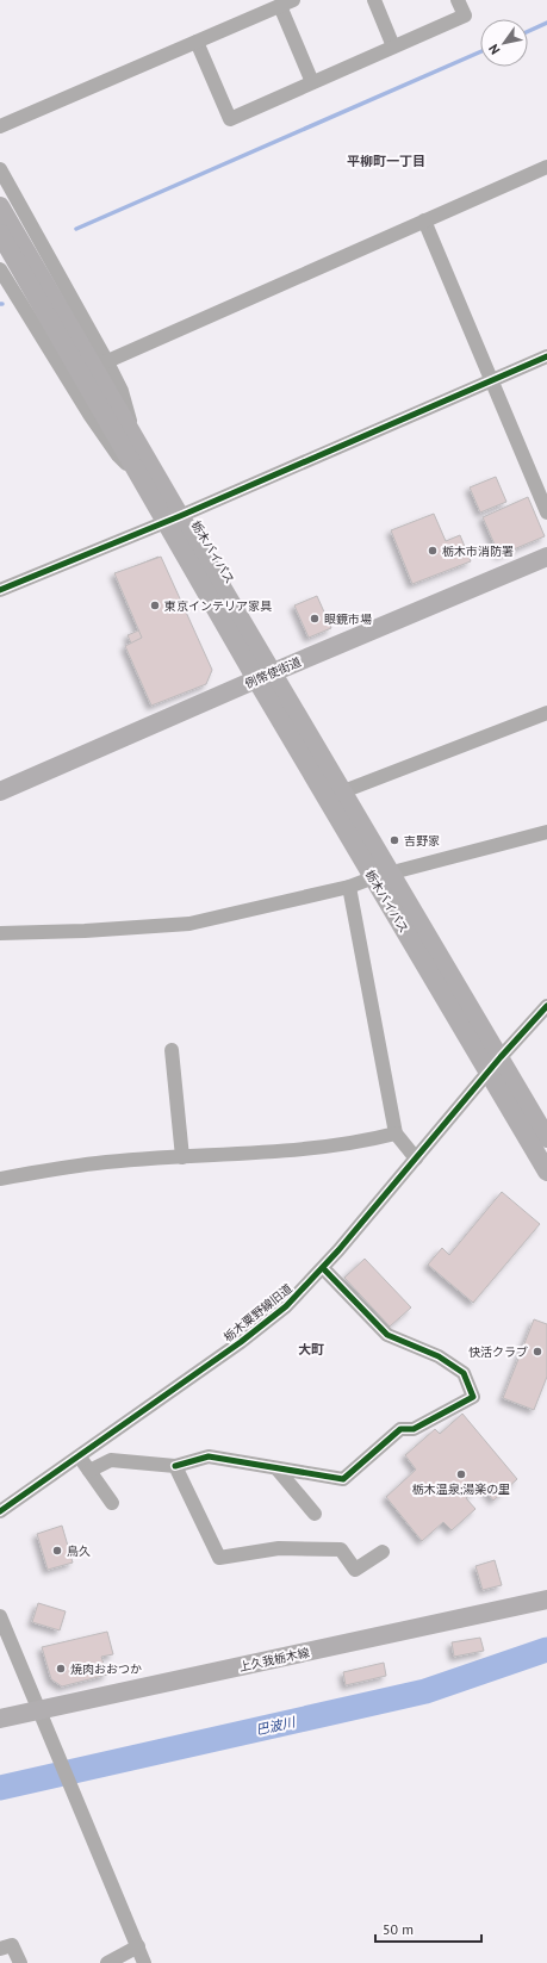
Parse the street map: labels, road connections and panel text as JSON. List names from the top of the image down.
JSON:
{
  "streets": {
    "main road": ["栃木バイパス", "例幣使街道", "上久我栃木線"],
    "street": ["栃木粟野線旧道"]
  },
  "crossings": [
    ["栃木バイパス", "例幣使街道"],
    ["栃木バイパス", "栃木粟野線旧道"]
  ],
  "districts": ["平柳町一丁目", "大町"],
  "water": ["巴波川"],
  "places": [
    "栃木市消防署",
    "東京インテリア家具",
    "眼鏡市場",
    "吉野家",
    "快活クラブ",
    "栃木温泉;湯楽の里",
    "鳥久",
    "焼肉おおつか"
  ],
  "scale_bar": "50 m",
  "north": "bottom left"
}
